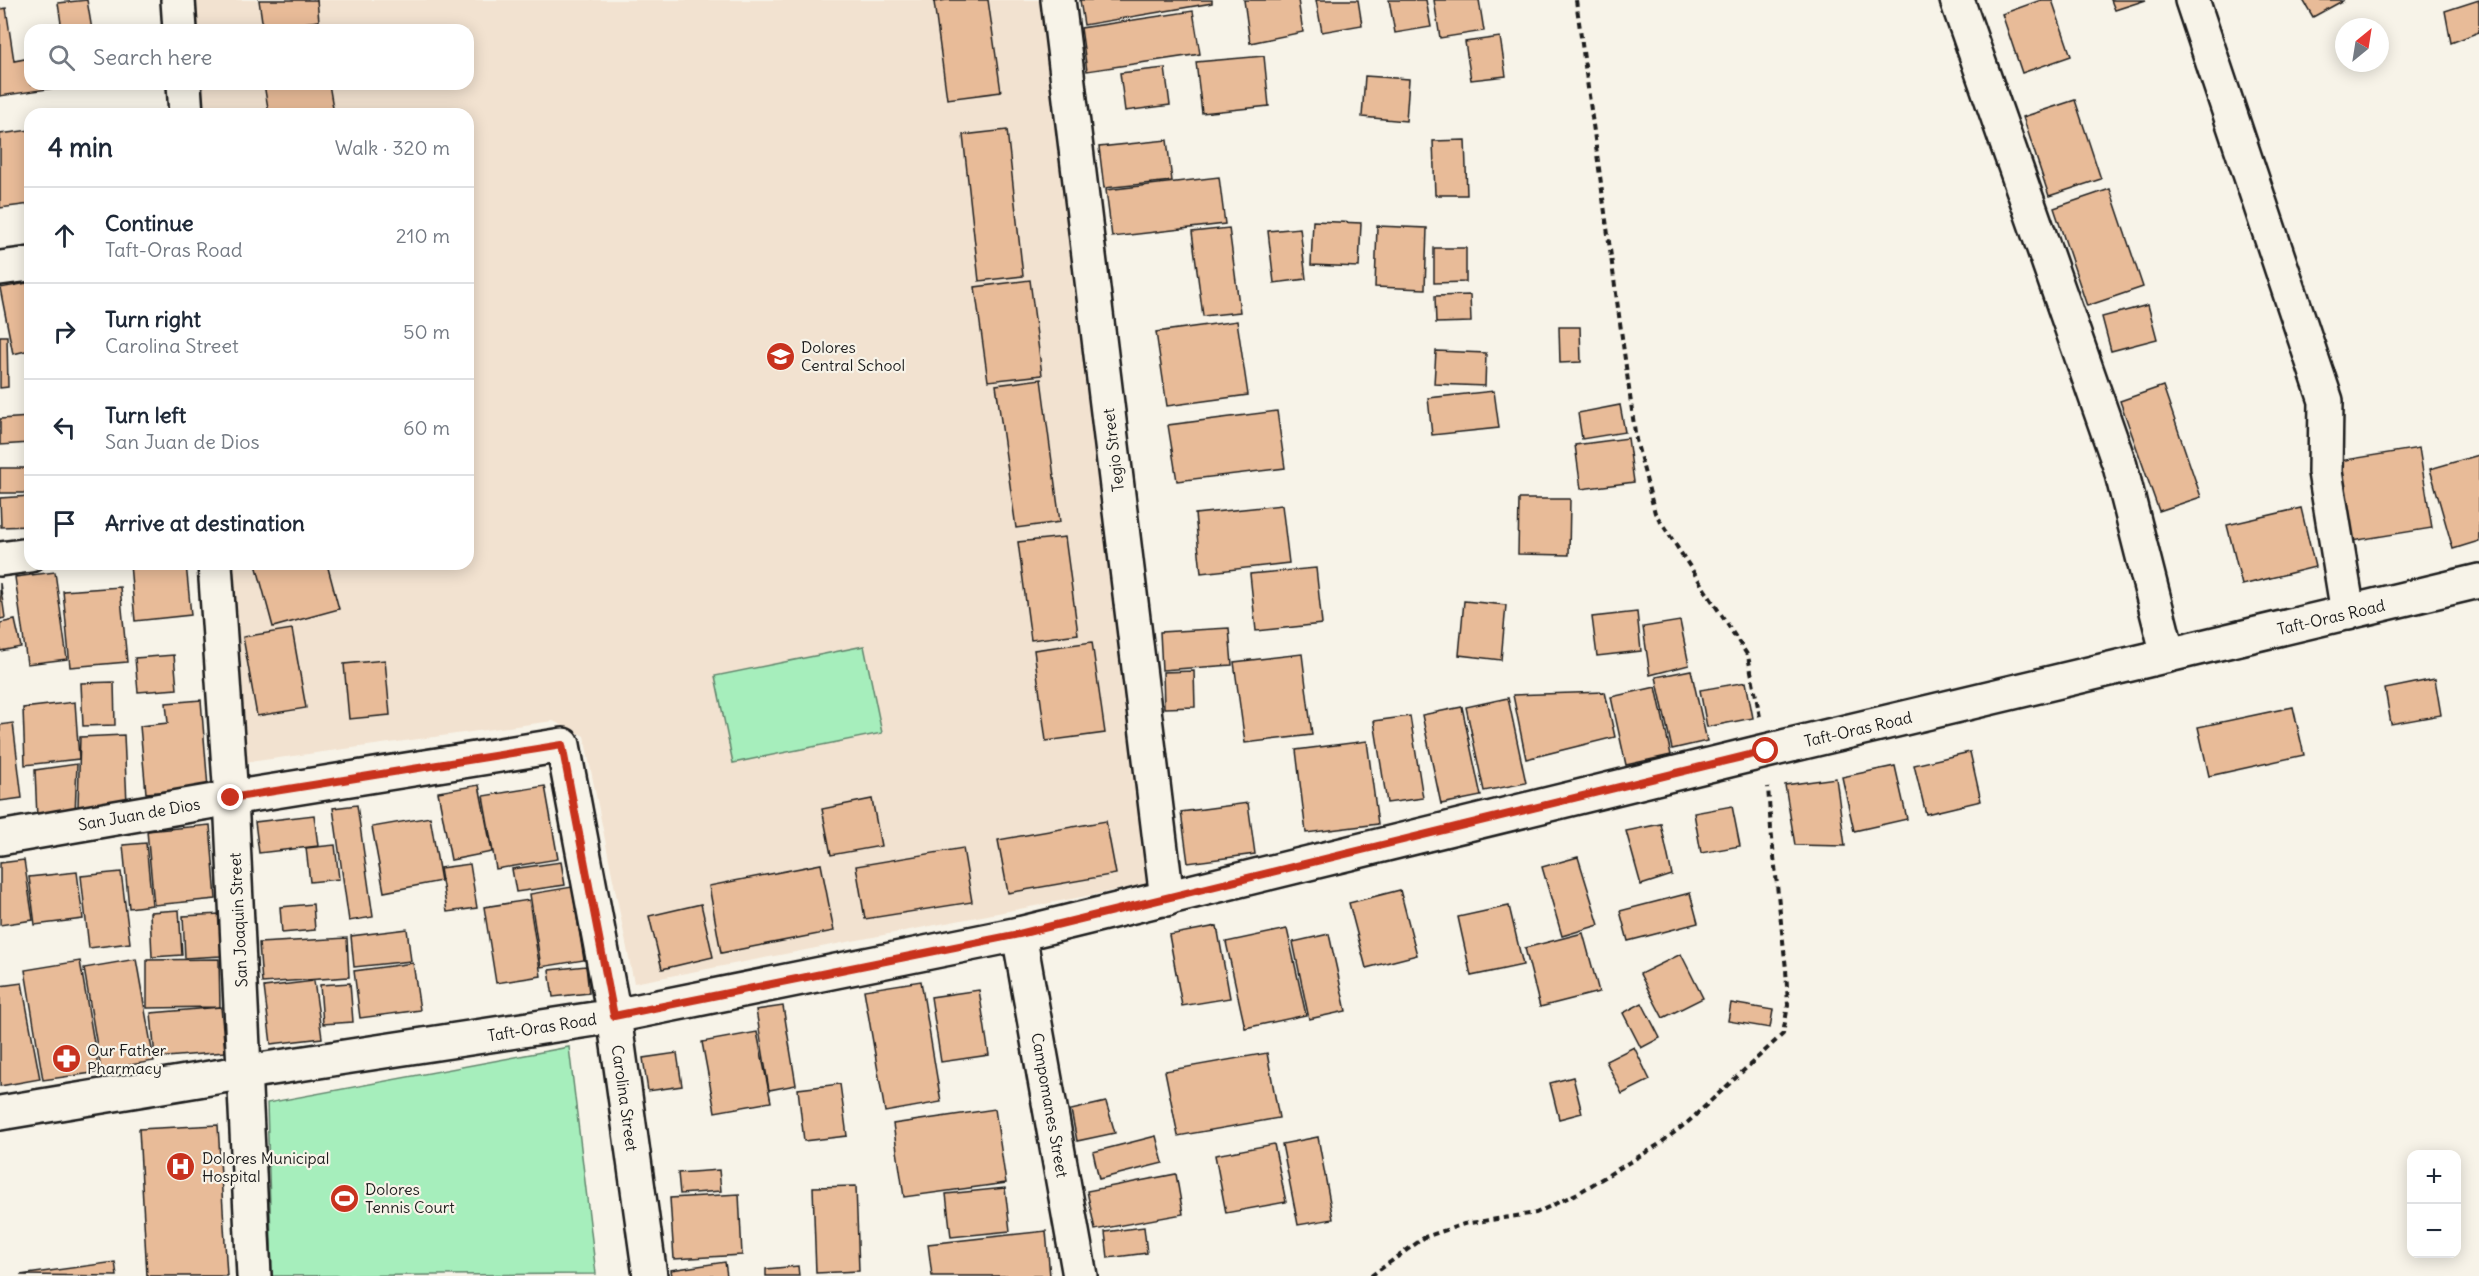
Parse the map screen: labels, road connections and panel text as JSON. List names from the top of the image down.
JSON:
{
  "streets": {
    "street": [
      "Tegio Street",
      "Taft-Oras Road",
      "San Juan de Dios",
      "San Joaquin Street",
      "Carolina Street",
      "Campomanes Street"
    ]
  },
  "crossings": [
    ["Tegio Street", "Taft-Oras Road"],
    ["Taft-Oras Road", "San Joaquin Street"],
    ["Taft-Oras Road", "Carolina Street"],
    ["Taft-Oras Road", "Campomanes Street"],
    ["San Juan de Dios", "San Joaquin Street"],
    ["San Juan de Dios", "Carolina Street"]
  ],
  "places": {
    "school or university": ["Dolores Central School"],
    "pharmacy": ["Our Father Pharmacy"],
    "hospital": ["Dolores Municipal Hospital"],
    "sports": ["Dolores Tennis Court"]
  },
  "north": "top right",
  "page": {
    "search": "Search here",
    "heading": ["4 min", "Walk · 320 m"],
    "list": [
      ["Continue", "Taft-Oras Road", "210 m"],
      ["Turn right", "Carolina Street", "50 m"],
      ["Turn left", "San Juan de Dios", "60 m"],
      "Arrive at destination"
    ],
    "map_buttons": ["+", "−"]
  }
}
